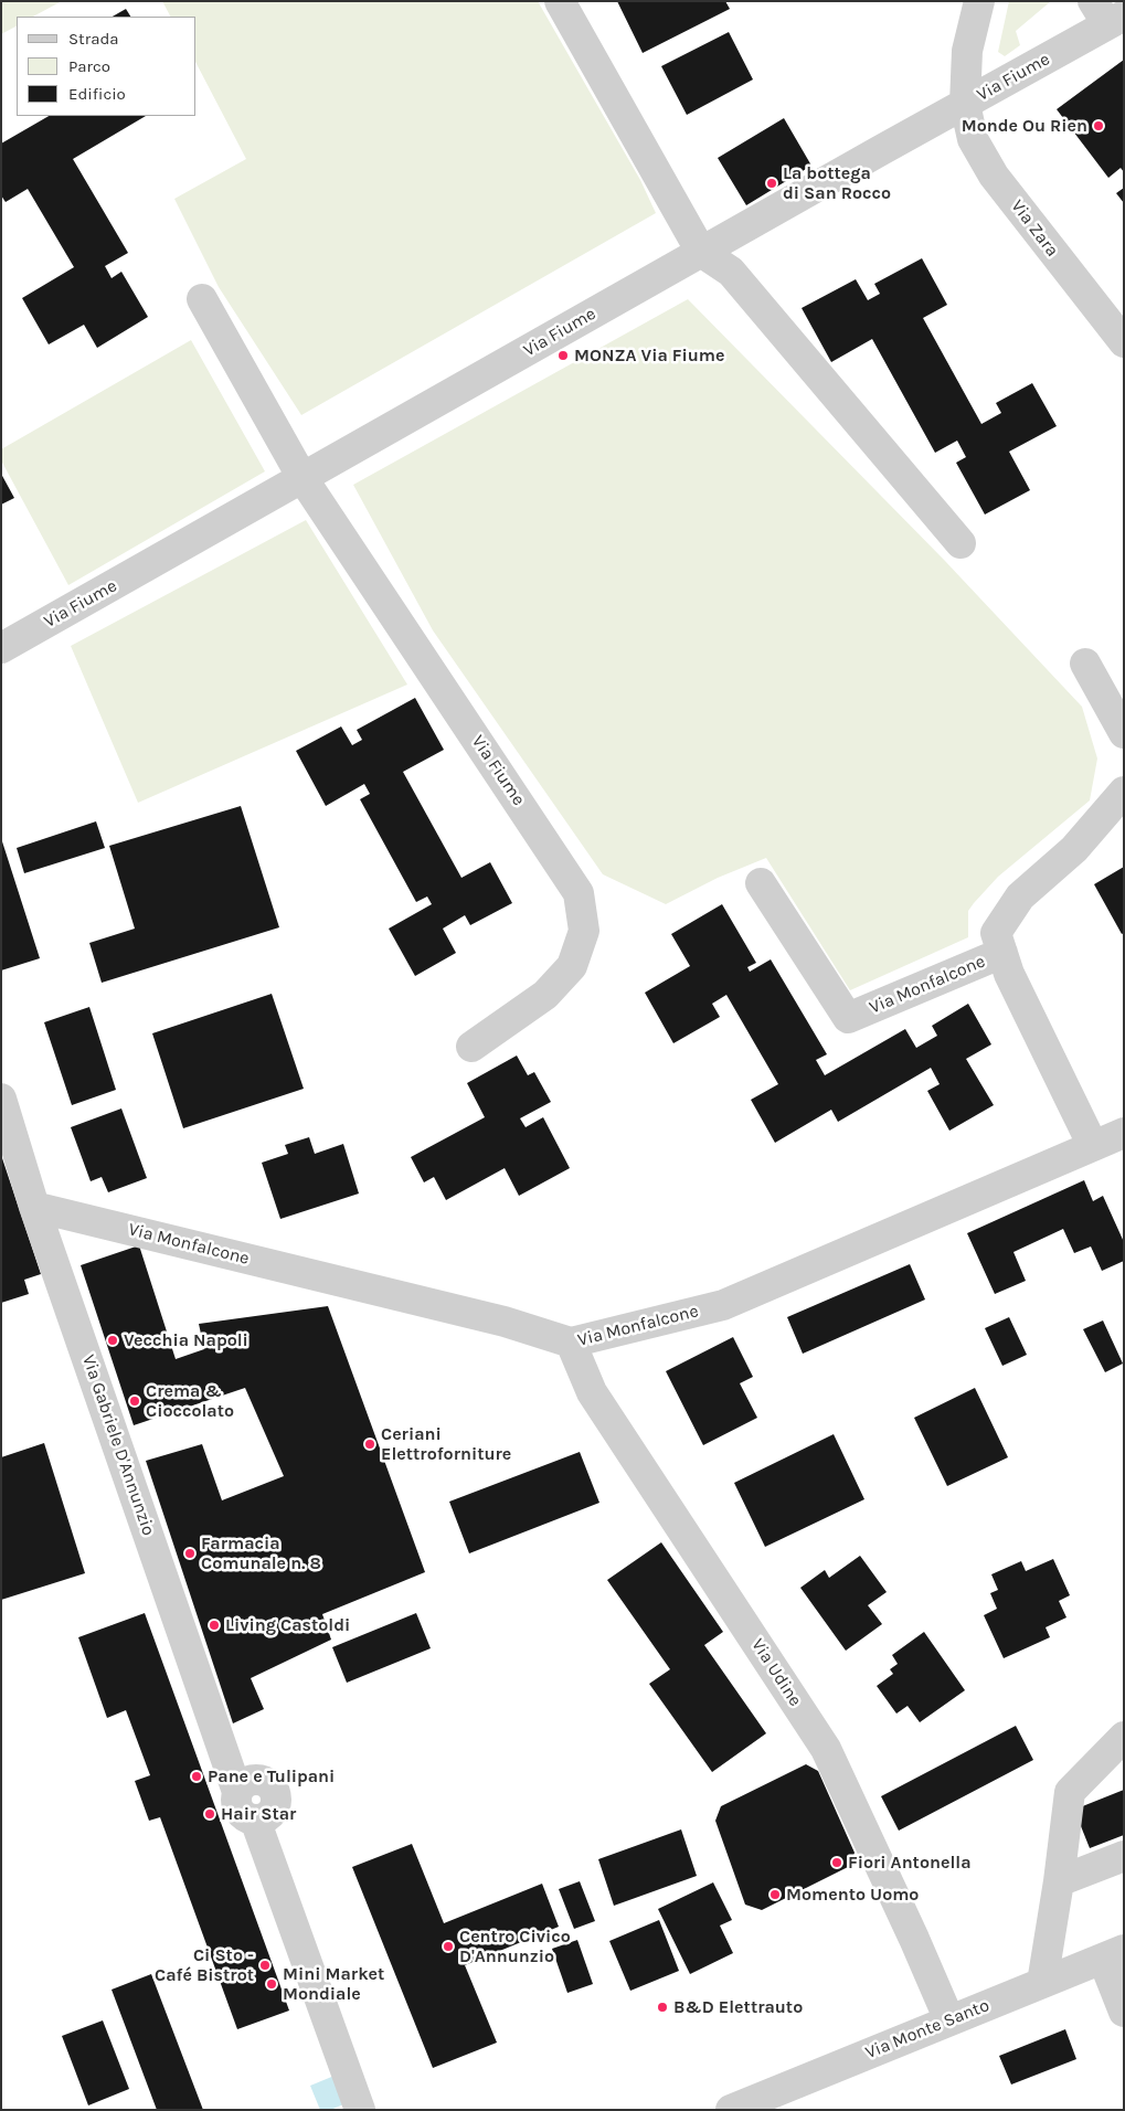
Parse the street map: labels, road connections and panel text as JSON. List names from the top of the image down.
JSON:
{
  "streets": {
    "street": [
      "Via Fiume",
      "Via Zara",
      "Via Monfalcone",
      "Via Gabriele D'Annunzio",
      "Via Udine",
      "Via Monte Santo"
    ]
  },
  "crossings": [
    ["Via Fiume", "Via Zara"],
    ["Via Monfalcone", "Via Gabriele D'Annunzio"],
    ["Via Monfalcone", "Via Udine"],
    ["Via Udine", "Via Monte Santo"]
  ],
  "places": [
    "Monde Ou Rien",
    "La bottega di San Rocco",
    "MONZA Via Fiume",
    "Vecchia Napoli",
    "Crema & Cioccolato",
    "Ceriani Elettroforniture",
    "Farmacia Comunale n. 8",
    "Living Castoldi",
    "Pane e Tulipani",
    "Hair Star",
    "Fiori Antonella",
    "Momento Uomo",
    "Centro Civico D'Annunzio",
    "Ci Sto - Café Bistrot",
    "Mini Market Mondiale",
    "B&D Elettrauto"
  ],
  "legend": ["Strada", "Parco", "Edificio"]
}
